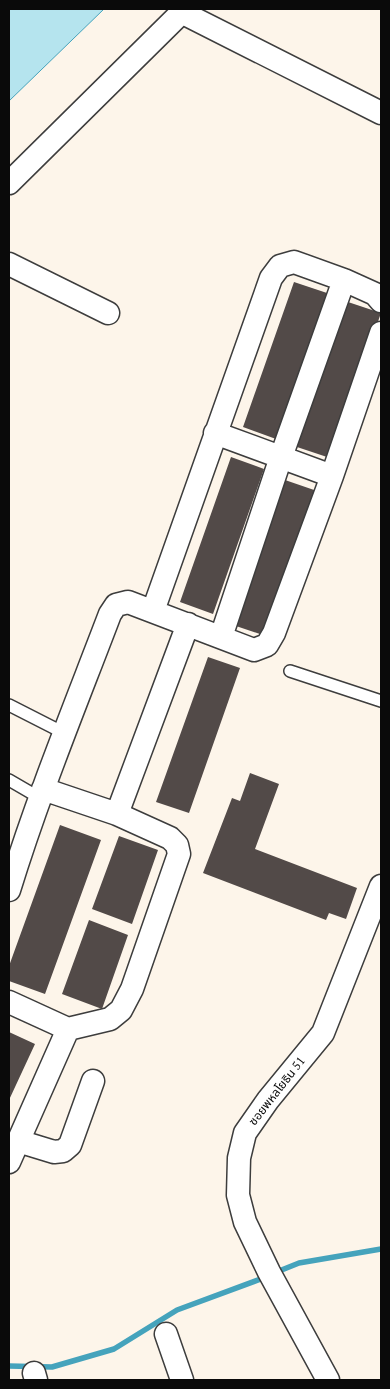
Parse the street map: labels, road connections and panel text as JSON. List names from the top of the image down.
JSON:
{
  "streets": {
    "street": ["ซอยพหลโยธิน 51"]
  }
}
